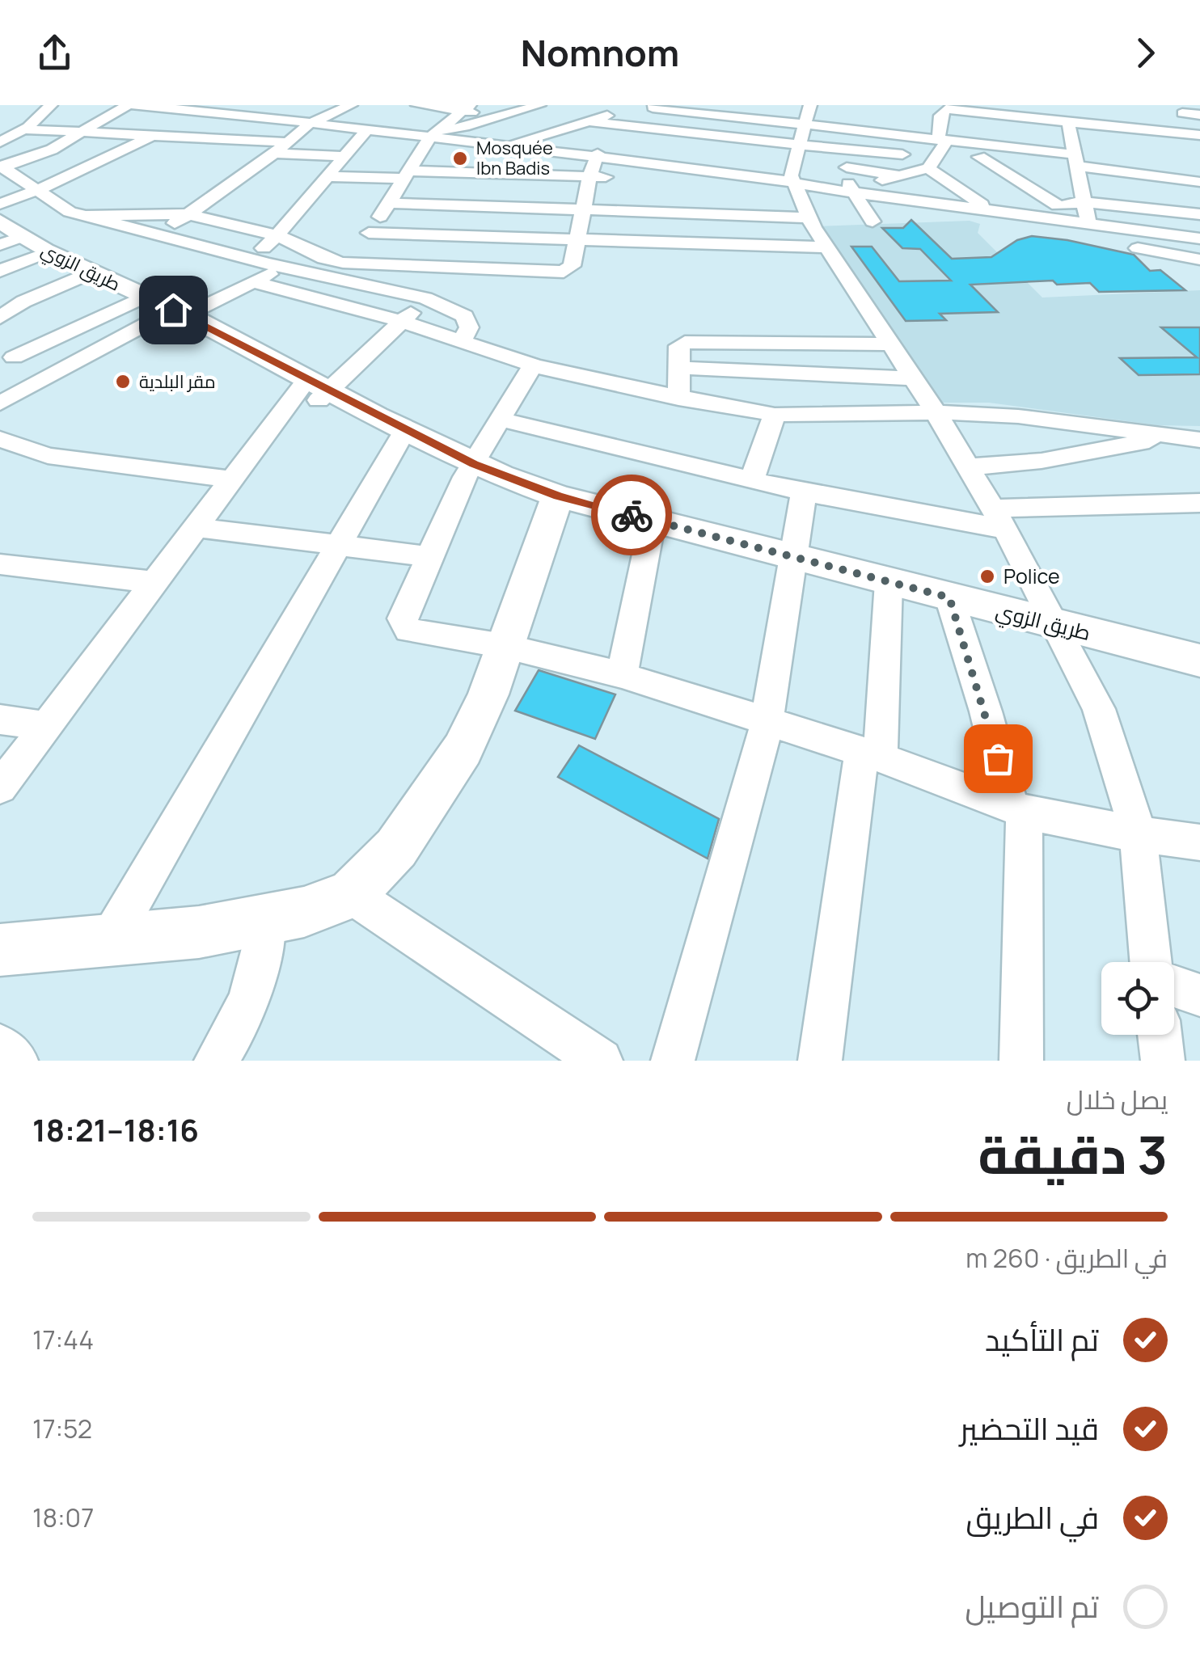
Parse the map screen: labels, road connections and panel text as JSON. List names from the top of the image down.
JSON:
{
  "streets": {
    "main road": ["طريق الزوي"]
  },
  "places": ["Mosquée Ibn Badis", "مقر البلدية", "Police"],
  "page": {
    "header": "Nomnom",
    "heading": ["3 دقيقة", "يصل خلال", "18:16–18:21"],
    "bar": "في الطريق · 260 m",
    "list": [
      ["تم التأكيد", "17:44"],
      ["قيد التحضير", "17:52"],
      ["في الطريق", "18:07"],
      "تم التوصيل"
    ]
  }
}
